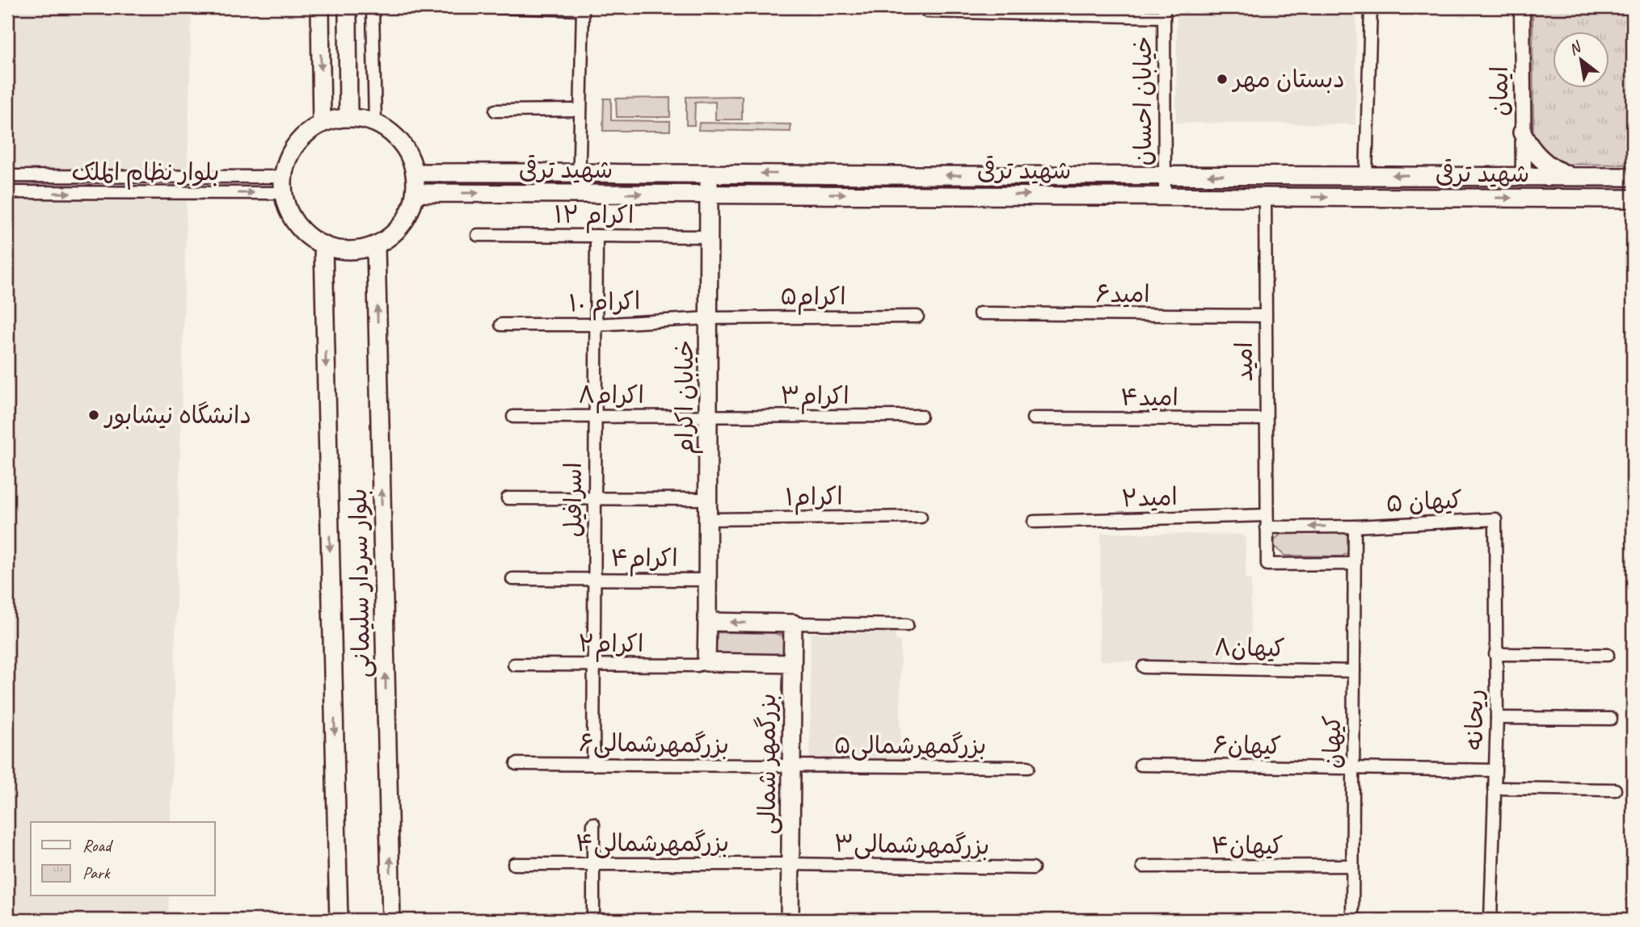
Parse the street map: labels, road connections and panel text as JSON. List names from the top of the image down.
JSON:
{
  "streets": {
    "main road": [
      "شهید ترقی",
      "خیابان اکرام",
      "بلوار سردار سلیمانی",
      "بزرگمهر شمالی"
    ],
    "street": [
      "ایمان",
      "خیابان احسان",
      "بلوار نظام الملک",
      "اکرام ۱۲",
      "امید۶",
      "اکرام۵",
      "اکرام ۱۰",
      "امید",
      "اکرام۸",
      "اکرام۳",
      "امید۴",
      "اکرام۱",
      "امید۲",
      "اسرافیل",
      "کیهان ۵",
      "اکرام۴",
      "اکرام۲",
      "کیهان۸",
      "ریحانه",
      "کیهان",
      "بزرگمهرشمالی۶",
      "بزرگمهرشمالی۵",
      "کیهان۶",
      "بزرگمهرشمالی۴",
      "بزرگمهرشمالی۳",
      "کیهان۴"
    ]
  },
  "crossings": [
    ["ایمان", "شهید ترقی"],
    ["خیابان احسان", "شهید ترقی"],
    ["شهید ترقی", "بلوار نظام الملک"],
    ["شهید ترقی", "امید"],
    ["شهید ترقی", "خیابان اکرام"],
    ["شهید ترقی", "بلوار سردار سلیمانی"],
    ["بلوار نظام الملک", "بلوار سردار سلیمانی"],
    ["اکرام ۱۲", "خیابان اکرام"],
    ["اکرام ۱۲", "اسرافیل"],
    ["امید۶", "امید"],
    ["اکرام۵", "اکرام ۱۰"],
    ["اکرام۵", "خیابان اکرام"],
    ["اکرام ۱۰", "خیابان اکرام"],
    ["اکرام ۱۰", "اسرافیل"],
    ["امید", "امید۴"],
    ["امید", "امید۲"],
    ["امید", "کیهان"],
    ["اکرام۸", "اکرام۳"],
    ["اکرام۸", "خیابان اکرام"],
    ["اکرام۸", "اسرافیل"],
    ["اکرام۳", "خیابان اکرام"],
    ["خیابان اکرام", "اکرام۱"],
    ["خیابان اکرام", "اکرام۴"],
    ["خیابان اکرام", "اکرام۲"],
    ["اسرافیل", "اکرام۴"],
    ["اسرافیل", "اکرام۲"],
    ["اسرافیل", "بزرگمهرشمالی۶"],
    ["کیهان ۵", "ریحانه"],
    ["کیهان۸", "کیهان"],
    ["ریحانه", "کیهان۶"],
    ["کیهان", "کیهان۶"],
    ["کیهان", "کیهان۴"],
    ["بزرگمهرشمالی۶", "بزرگمهرشمالی۵"],
    ["بزرگمهرشمالی۶", "بزرگمهر شمالی"],
    ["بزرگمهرشمالی۵", "بزرگمهر شمالی"],
    ["بزرگمهر شمالی", "بزرگمهرشمالی۴"],
    ["بزرگمهر شمالی", "بزرگمهرشمالی۳"],
    ["بزرگمهرشمالی۴", "بزرگمهرشمالی۳"]
  ],
  "places": ["دبستان مهر", "دانشگاه نیشابور"],
  "legend": ["Road", "Park"],
  "north": "top left"
}
